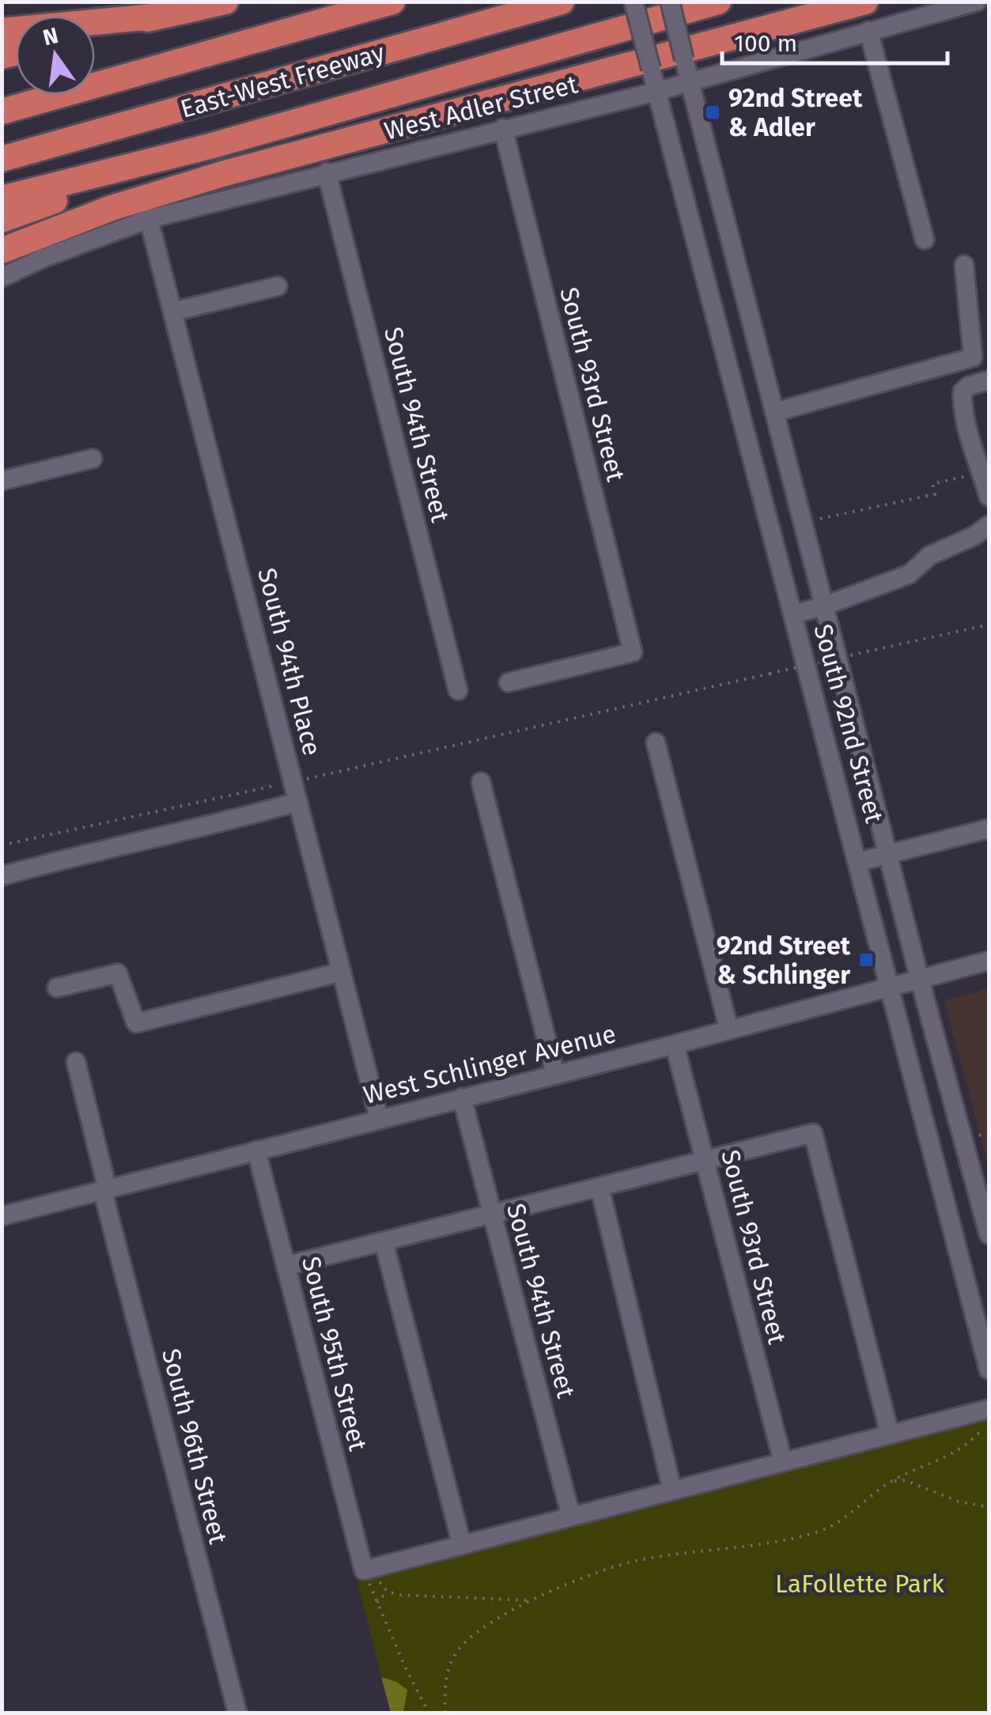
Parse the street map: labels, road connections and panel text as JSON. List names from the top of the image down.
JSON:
{
  "streets": {
    "highway": ["East-West Freeway"],
    "street": [
      "West Adler Street",
      "South 93rd Street",
      "South 94th Street",
      "South 94th Place",
      "South 92nd Street",
      "West Schlinger Avenue",
      "South 95th Street",
      "South 96th Street"
    ]
  },
  "crossings": [
    ["West Adler Street", "South 93rd Street"],
    ["West Adler Street", "South 94th Street"],
    ["West Adler Street", "South 94th Place"],
    ["West Adler Street", "South 92nd Street"],
    ["South 93rd Street", "West Schlinger Avenue"],
    ["South 94th Street", "West Schlinger Avenue"],
    ["South 94th Place", "West Schlinger Avenue"],
    ["South 92nd Street", "West Schlinger Avenue"],
    ["West Schlinger Avenue", "South 95th Street"],
    ["West Schlinger Avenue", "South 96th Street"]
  ],
  "parks": ["LaFollette Park"],
  "places": {
    "transit": ["92nd Street & Adler", "92nd Street & Schlinger"]
  },
  "scale_bar": "100 m",
  "north": "top"
}
